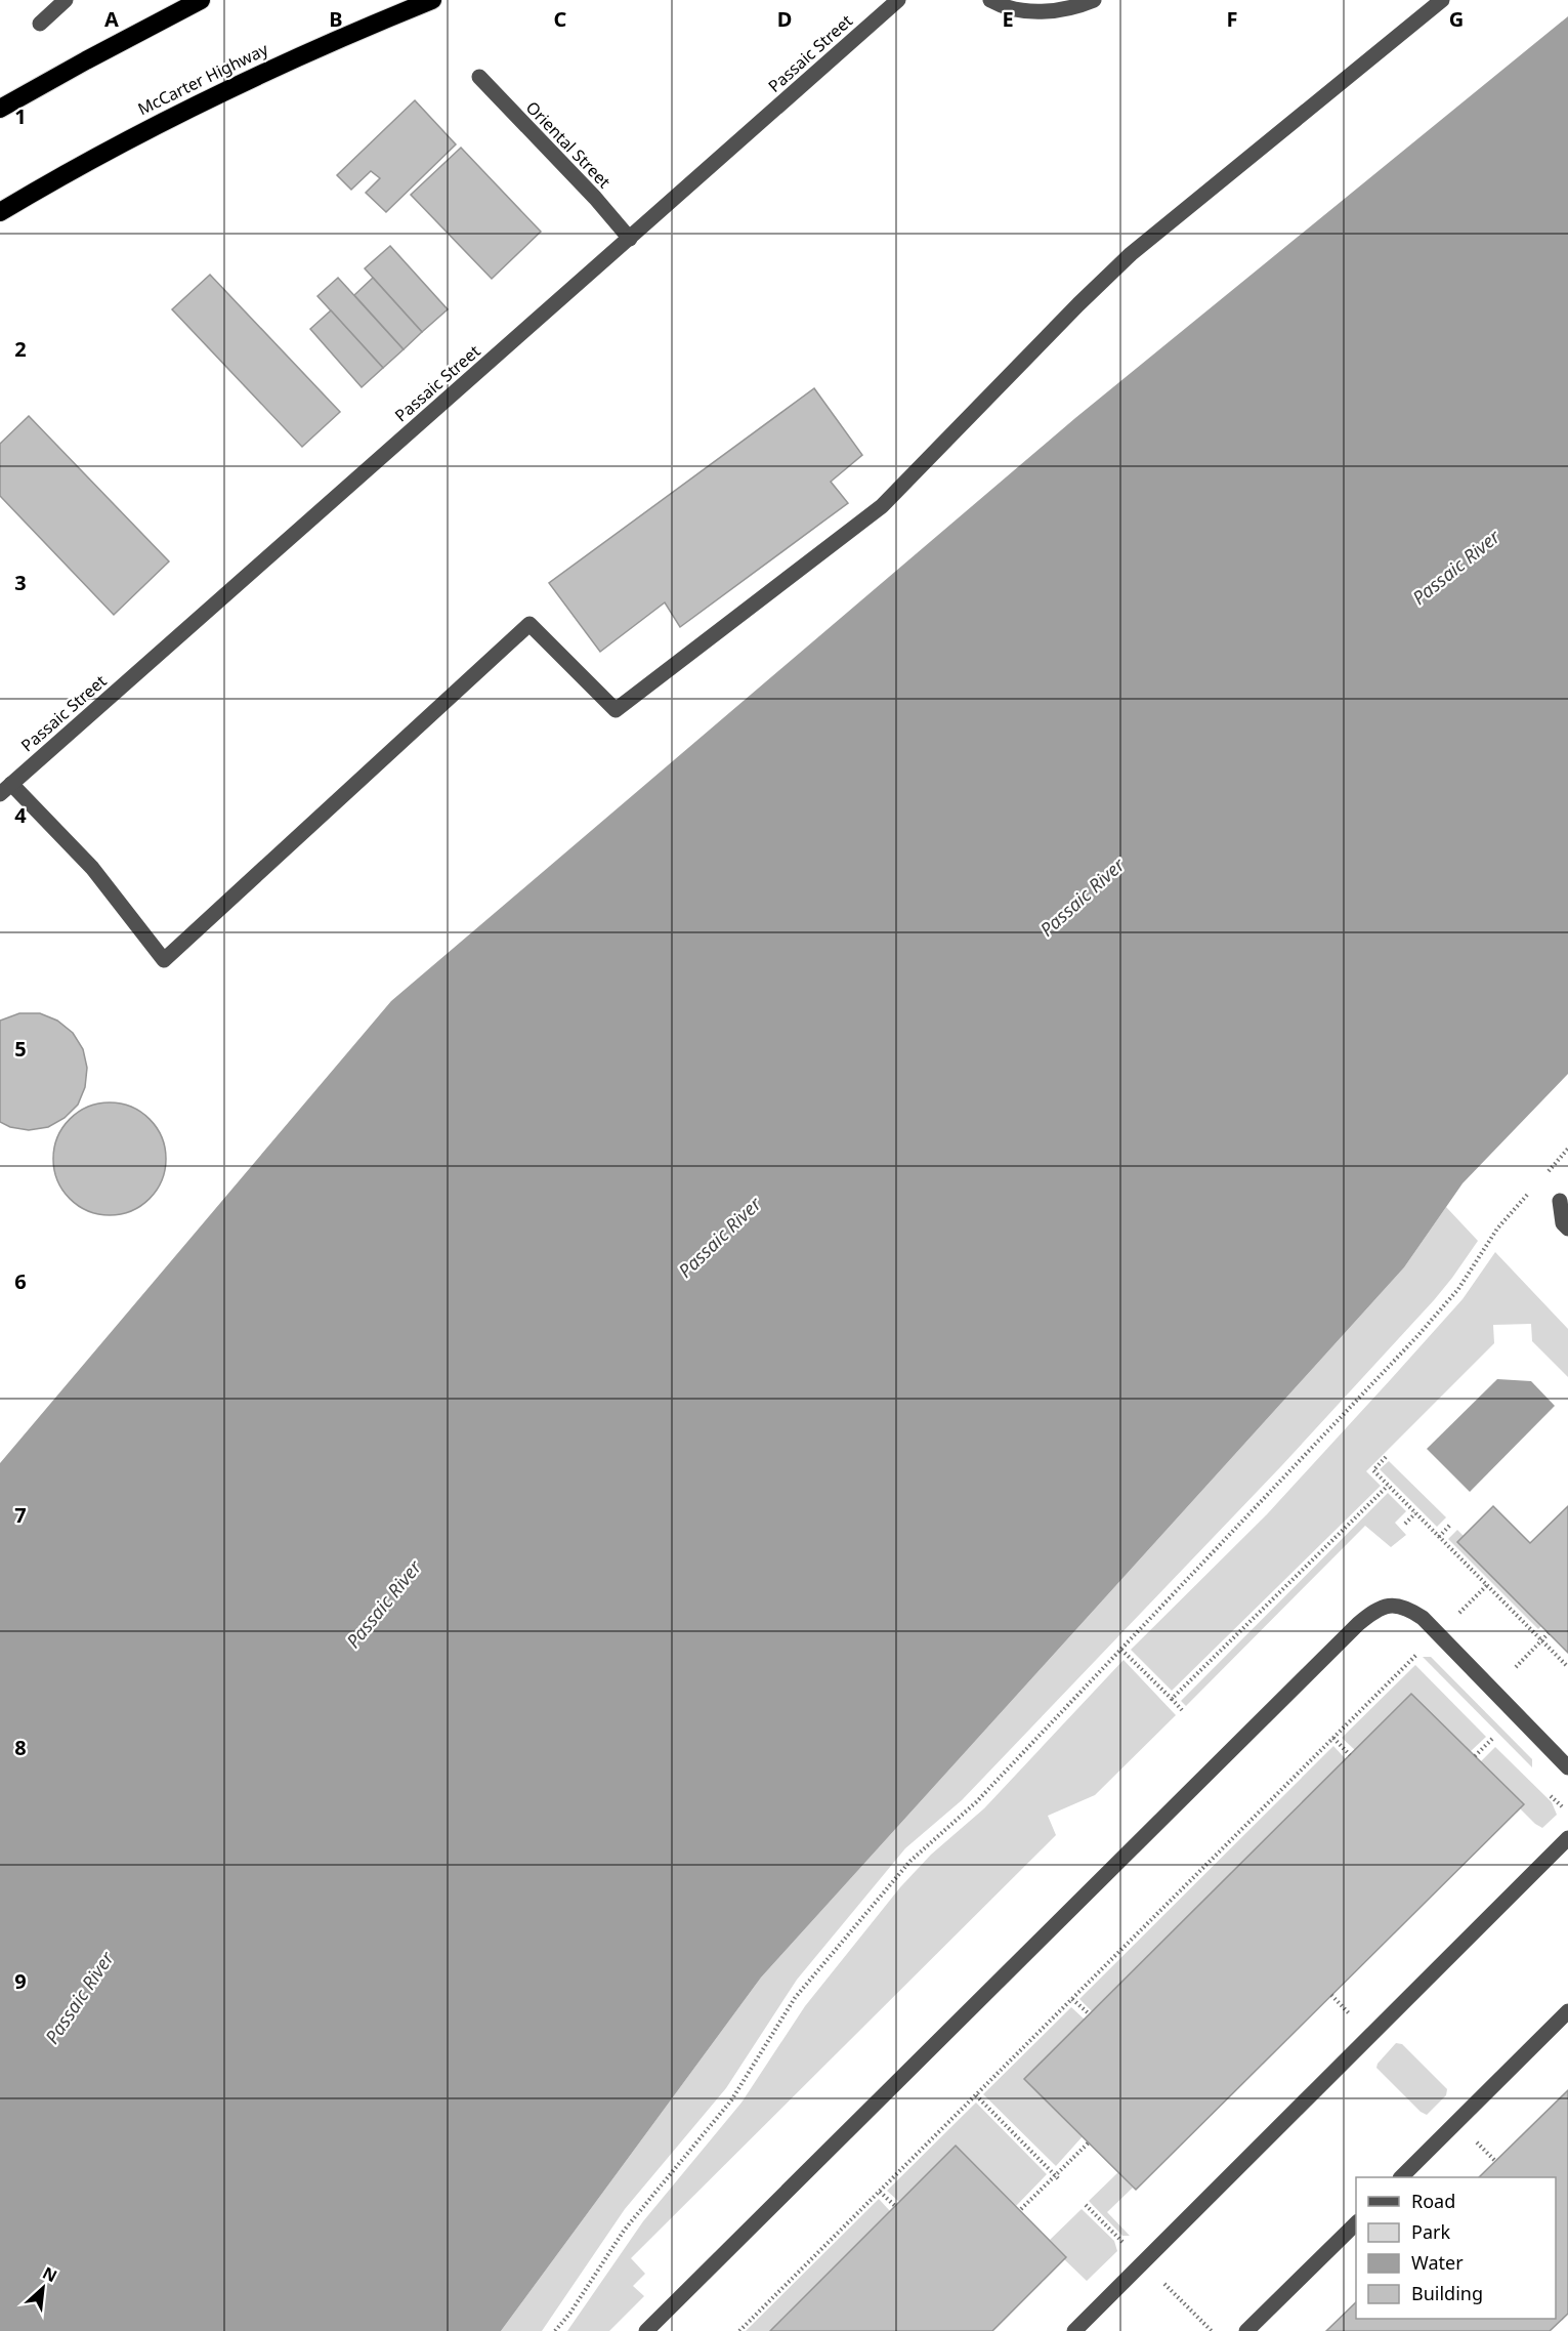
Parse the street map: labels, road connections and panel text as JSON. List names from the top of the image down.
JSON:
{
  "streets": {
    "highway": ["McCarter Highway"],
    "street": ["Passaic Street", "Oriental Street"]
  },
  "crossings": [
    ["Passaic Street", "Oriental Street"]
  ],
  "water": ["Passaic River"],
  "legend": [
    "Road",
    "Park",
    "Water",
    "Building"
  ],
  "north": "top right",
  "grid": {
    "columns": [
      "A",
      "B",
      "C",
      "D",
      "E",
      "F",
      "G"
    ],
    "rows": [
      "1",
      "2",
      "3",
      "4",
      "5",
      "6",
      "7",
      "8",
      "9"
    ]
  }
}
